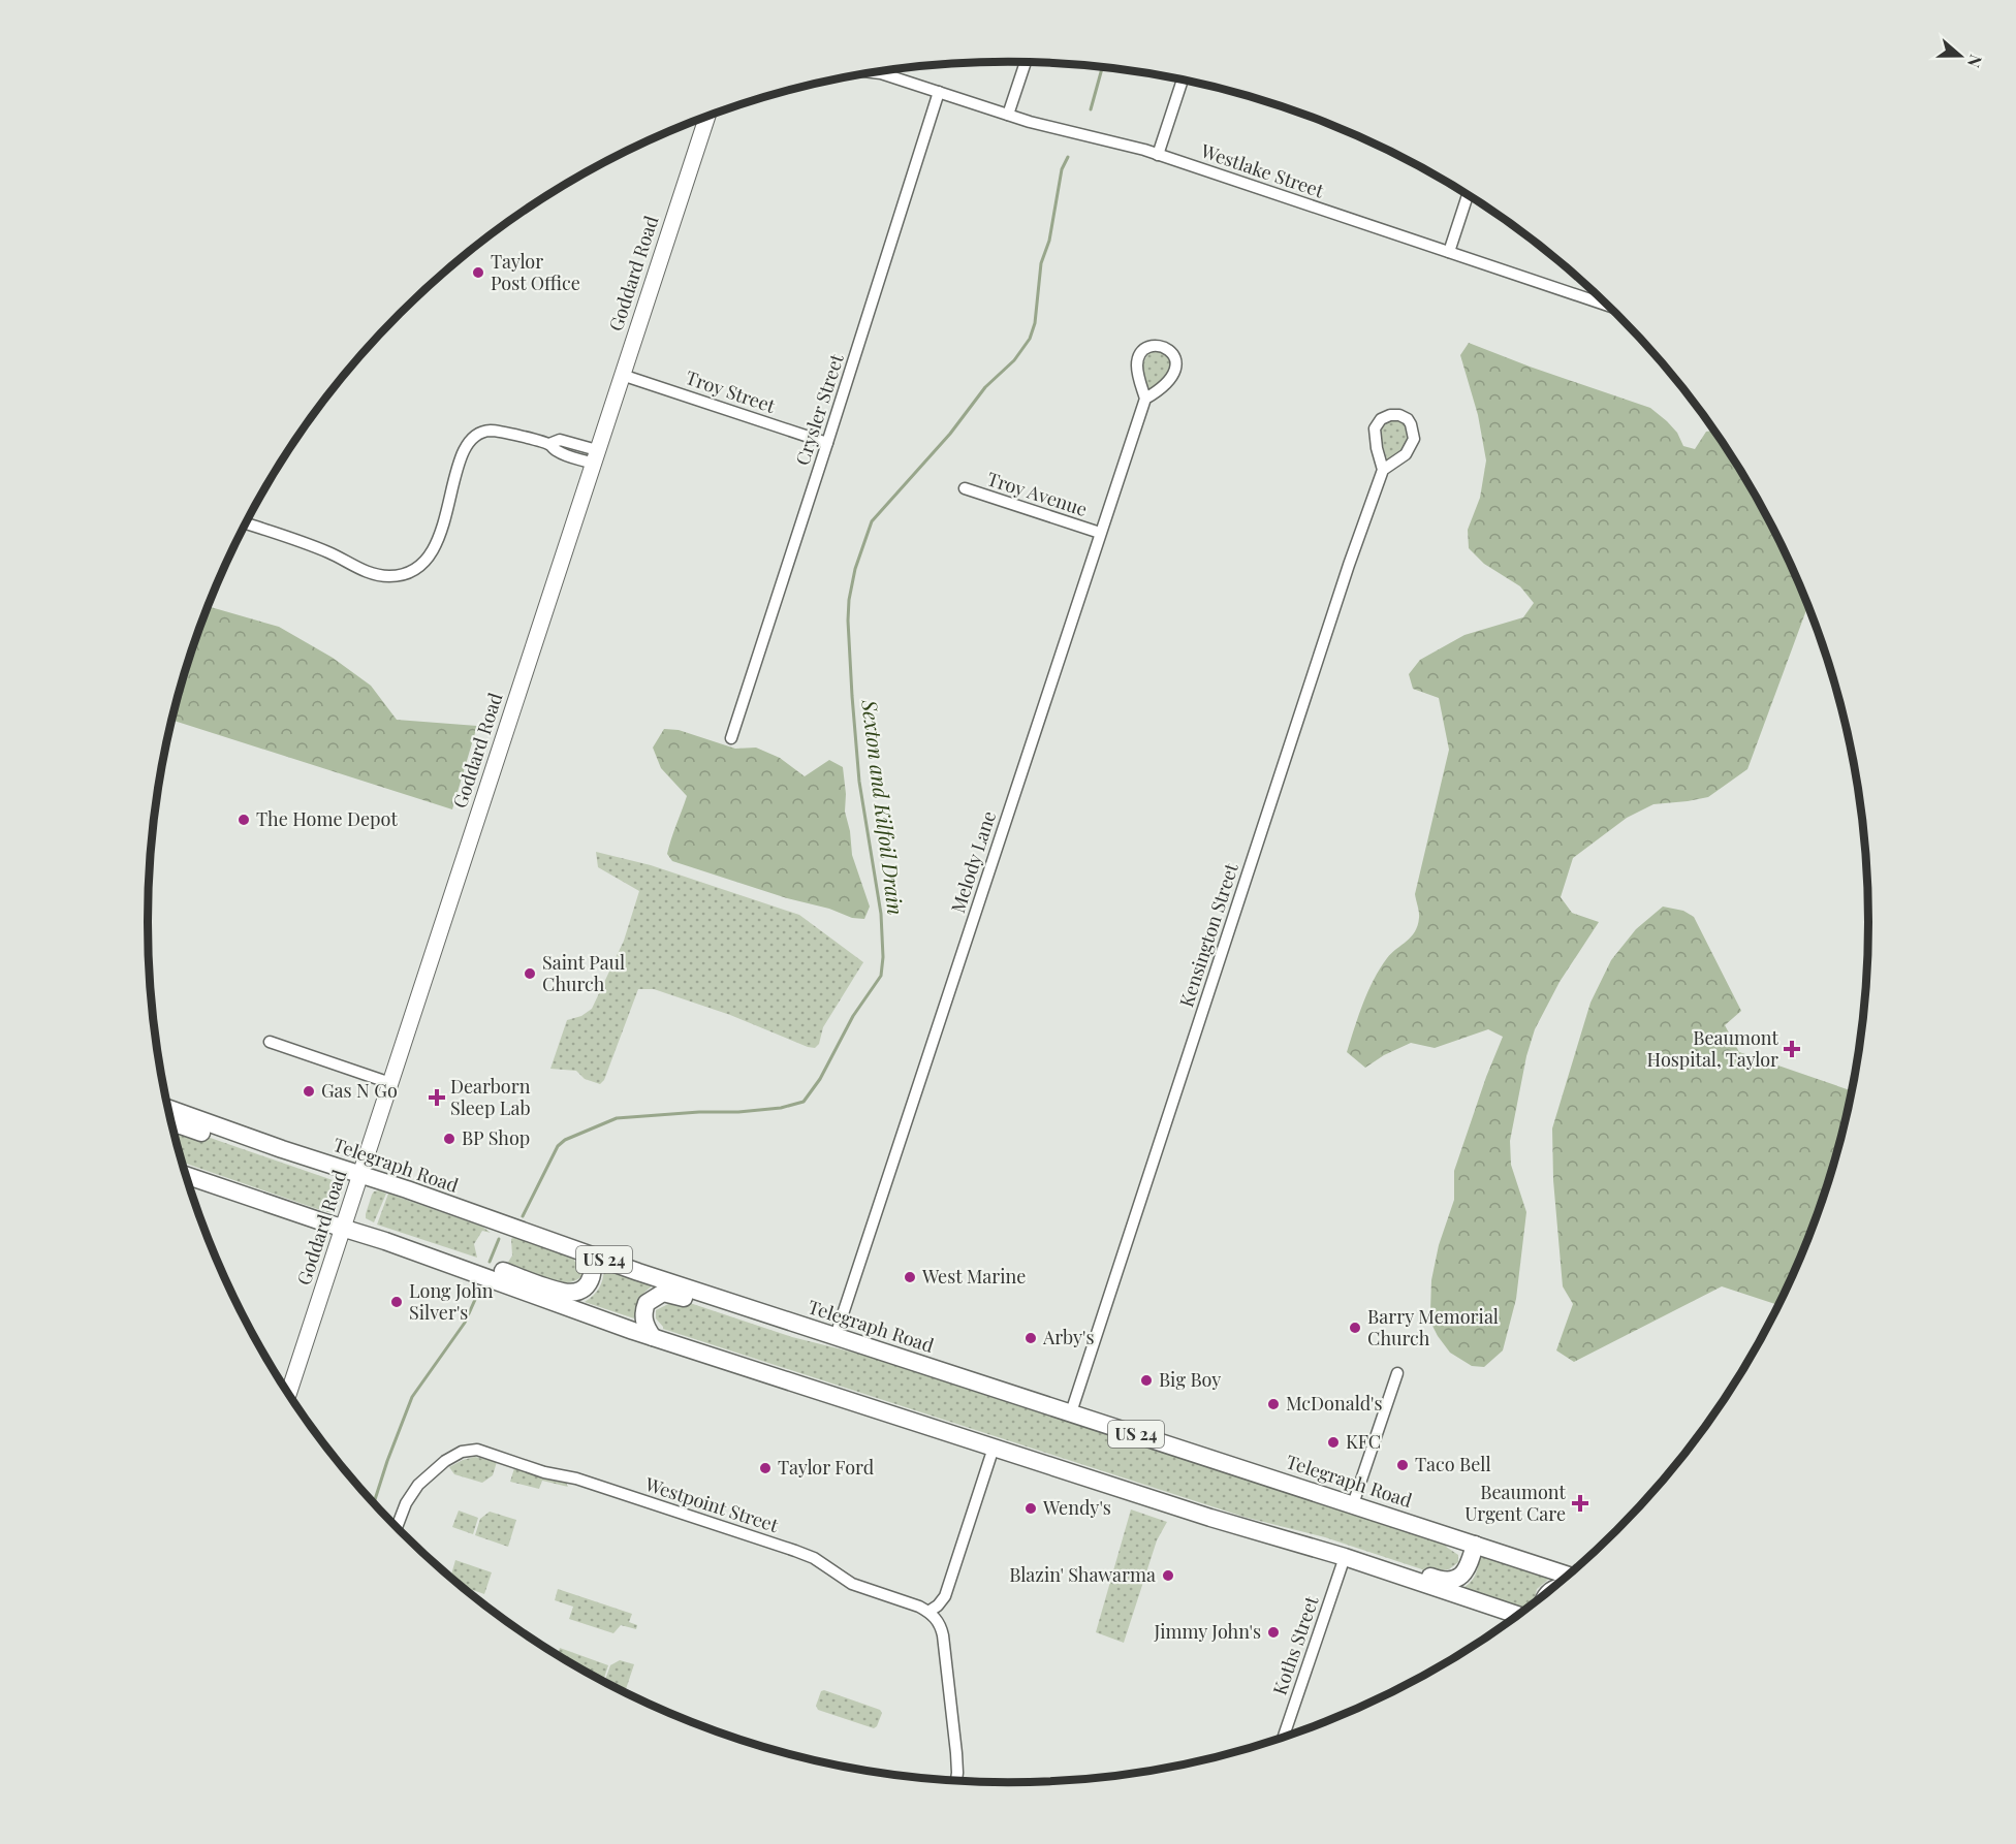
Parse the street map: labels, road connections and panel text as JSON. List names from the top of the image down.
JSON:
{
  "streets": {
    "main road": ["Goddard Road", "Telegraph Road", "US 24"],
    "street": [
      "Westlake Street",
      "Troy Street",
      "Crysler Street",
      "Troy Avenue",
      "Melody Lane",
      "Kensington Street",
      "Westpoint Street",
      "Koths Street"
    ]
  },
  "crossings": [
    ["Westlake Street", "Crysler Street"],
    ["Goddard Road", "Troy Street"],
    ["Goddard Road", "Telegraph Road"],
    ["Troy Street", "Crysler Street"],
    ["Troy Avenue", "Melody Lane"],
    ["Melody Lane", "Telegraph Road"],
    ["Kensington Street", "Telegraph Road"]
  ],
  "water": ["Sexton and Kilfoil Drain"],
  "places": {
    "other": [
      "Taylor Post Office",
      "The Home Depot",
      "Saint Paul Church",
      "Gas N Go",
      "BP Shop",
      "West Marine",
      "Long John Silver's",
      "Barry Memorial Church",
      "Arby's",
      "Big Boy",
      "McDonald's",
      "KFC",
      "Taco Bell",
      "Taylor Ford",
      "Wendy's",
      "Blazin' Shawarma",
      "Jimmy John's"
    ],
    "health": ["Beaumont Hospital, Taylor", "Dearborn Sleep Lab", "Beaumont Urgent Care"]
  },
  "north": "right"
}
